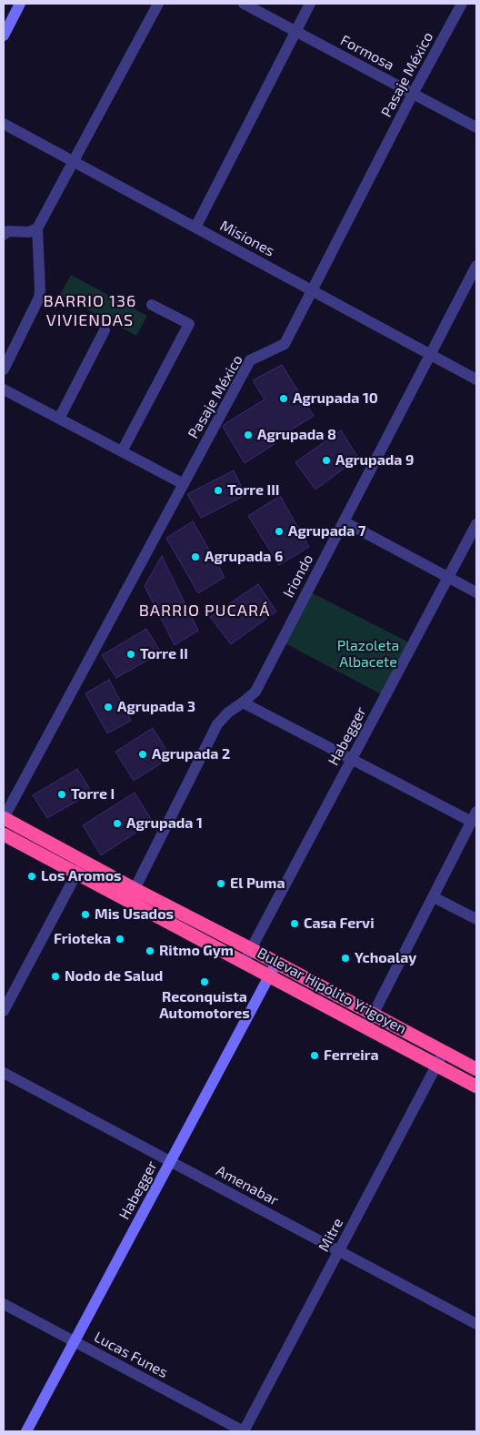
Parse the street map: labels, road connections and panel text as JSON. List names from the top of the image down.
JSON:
{
  "streets": {
    "highway": ["Bulevar Hipólito Yrigoyen"],
    "street": [
      "Formosa",
      "Pasaje México",
      "Misiones",
      "Iriondo",
      "Habegger",
      "Amenabar",
      "Mitre",
      "Lucas Funes"
    ]
  },
  "crossings": [
    ["Formosa", "Pasaje México"],
    ["Pasaje México", "Misiones"],
    ["Pasaje México", "Bulevar Hipólito Yrigoyen"],
    ["Misiones", "Iriondo"],
    ["Iriondo", "Bulevar Hipólito Yrigoyen"],
    ["Habegger", "Bulevar Hipólito Yrigoyen"],
    ["Habegger", "Amenabar"],
    ["Habegger", "Lucas Funes"],
    ["Bulevar Hipólito Yrigoyen", "Mitre"],
    ["Amenabar", "Mitre"],
    ["Mitre", "Lucas Funes"]
  ],
  "districts": ["BARRIO 136 VIVIENDAS", "BARRIO PUCARÁ"],
  "parks": ["Plazoleta Albacete"],
  "places": [
    "Agrupada 10",
    "Agrupada 8",
    "Agrupada 9",
    "Torre III",
    "Agrupada 7",
    "Agrupada 6",
    "Torre II",
    "Agrupada 3",
    "Agrupada 2",
    "Torre I",
    "Agrupada 1",
    "Los Aromos",
    "El Puma",
    "Mis Usados",
    "Casa Fervi",
    "Frioteka",
    "Ritmo Gym",
    "Ychoalay",
    "Nodo de Salud",
    "Reconquista Automotores",
    "Ferreira"
  ]
}
